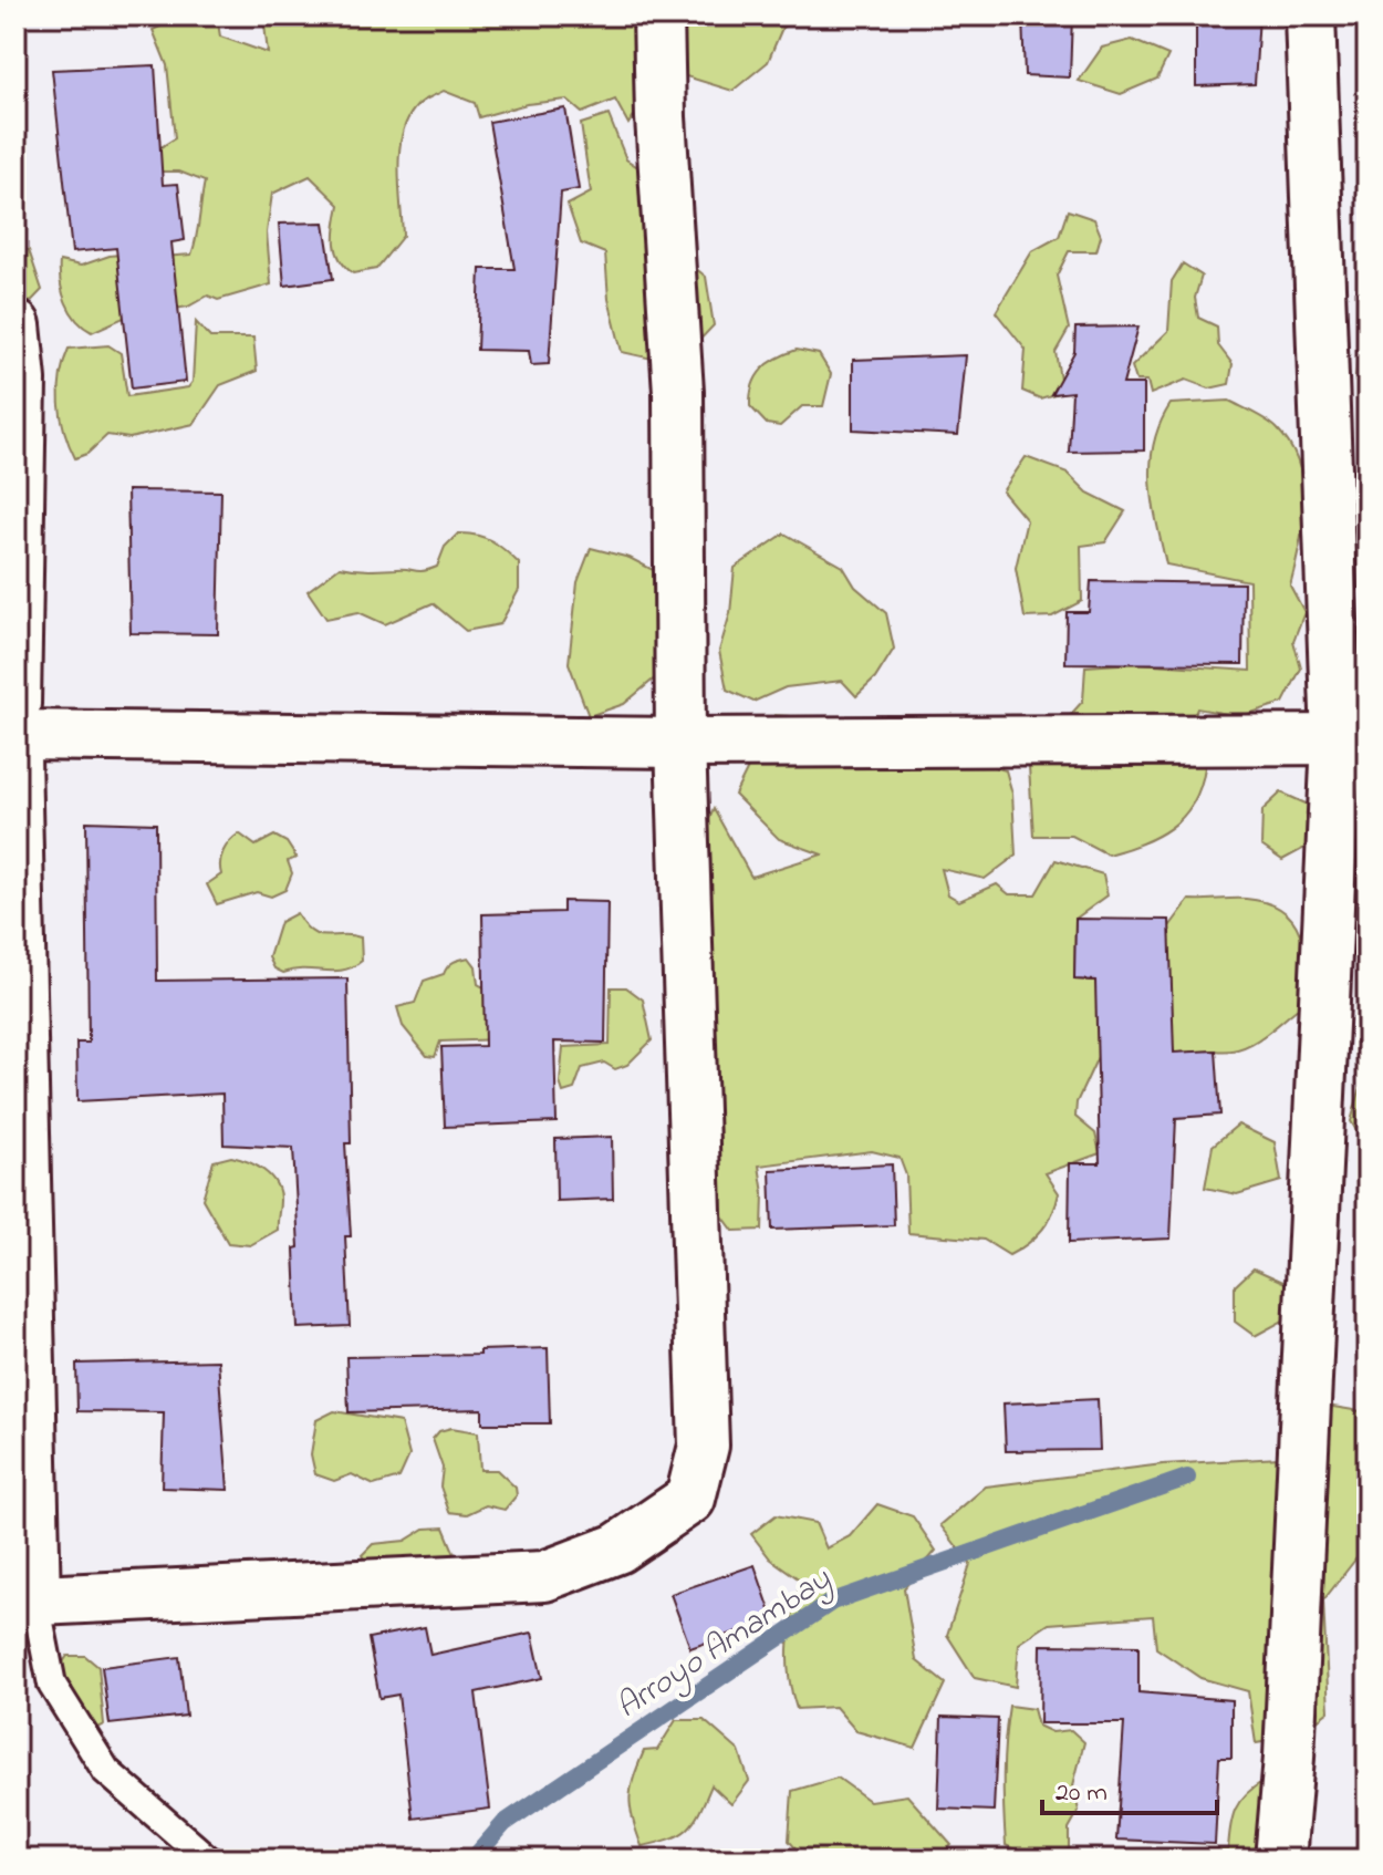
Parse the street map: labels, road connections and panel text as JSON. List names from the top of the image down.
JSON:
{
  "water": ["Arroyo Amambay"],
  "scale_bar": "20 m"
}
